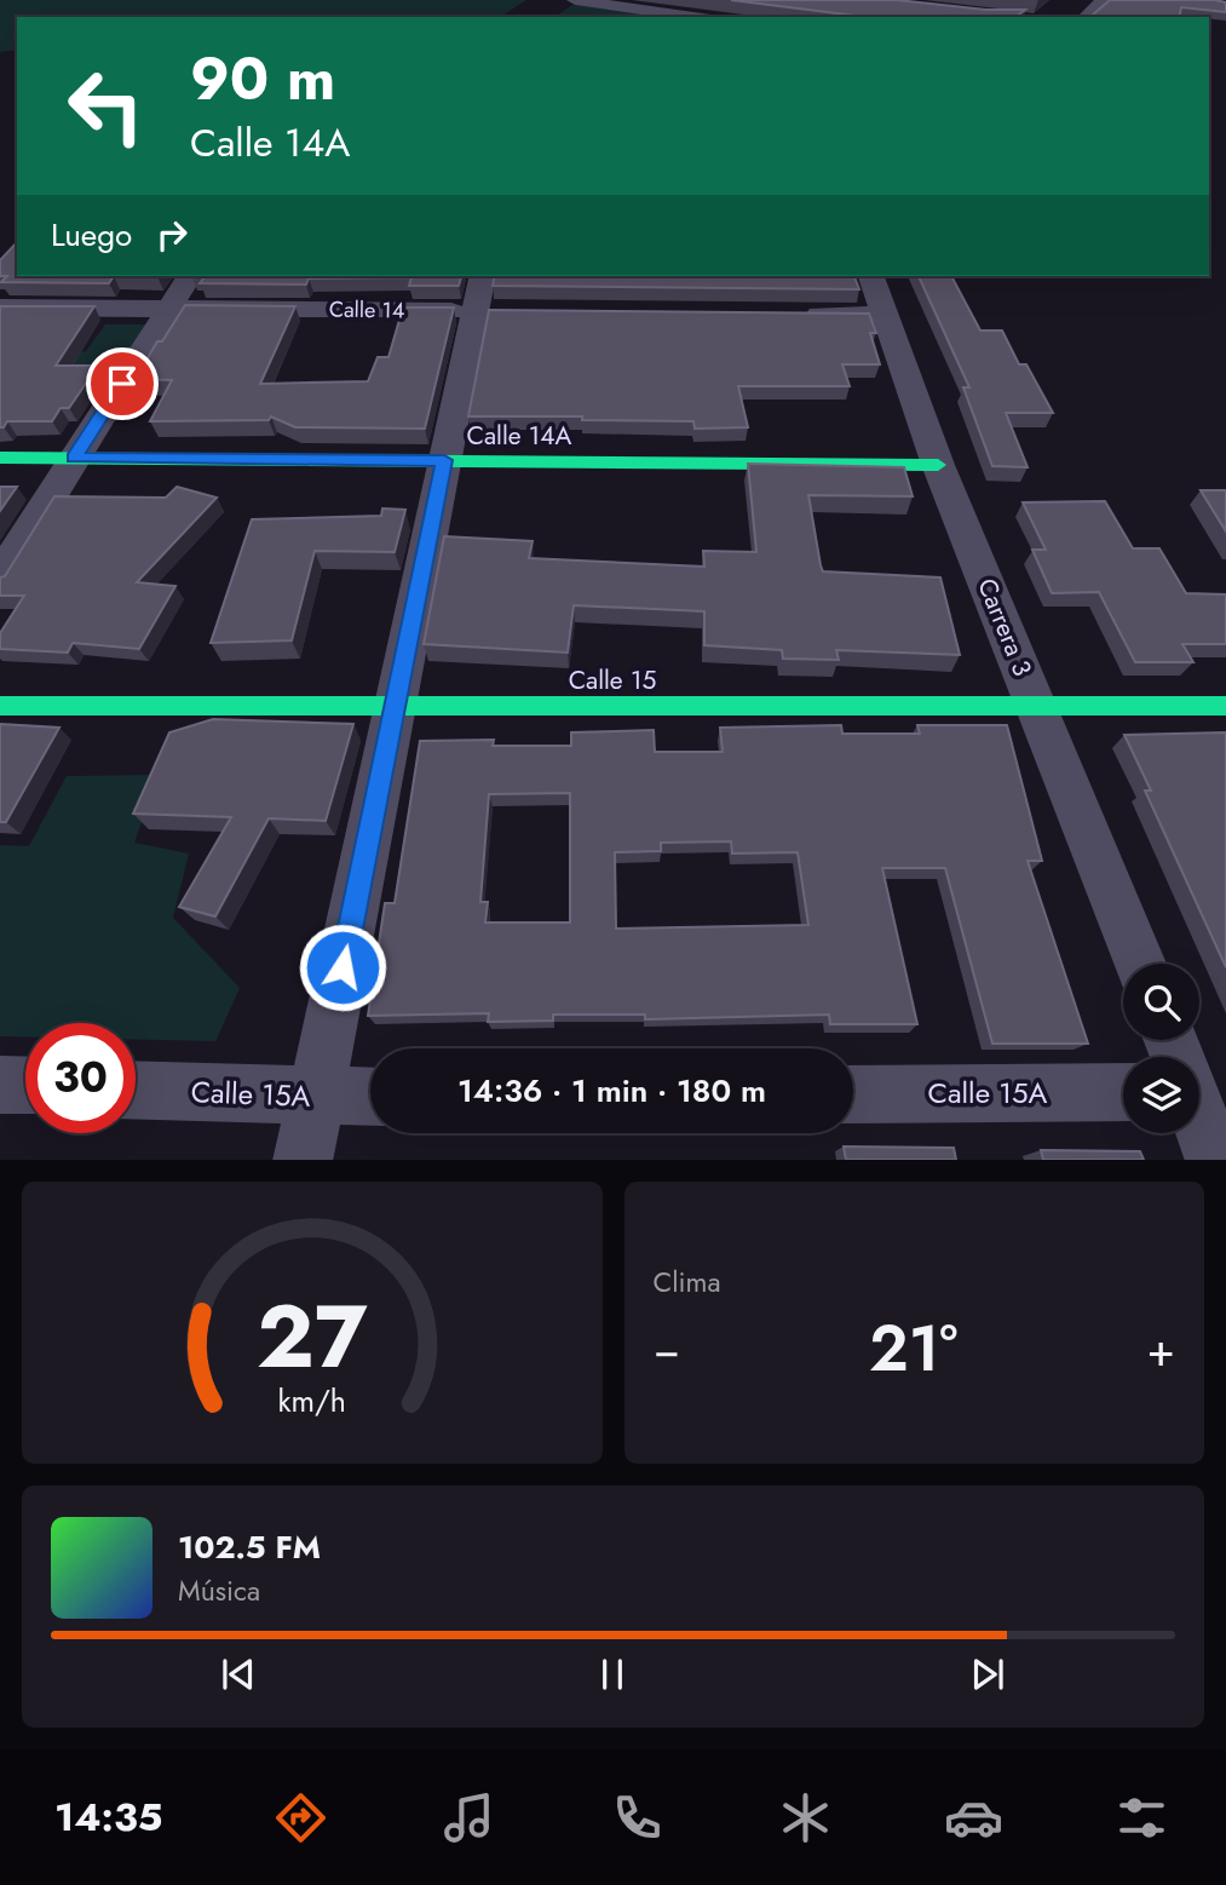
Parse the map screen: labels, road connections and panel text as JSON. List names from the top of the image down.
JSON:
{
  "streets": {
    "street": [
      "Calle 14",
      "Calle 14A",
      "Carrera 3",
      "Calle 15",
      "Calle 15A"
    ]
  },
  "crossings": [
    ["Calle 14A", "Carrera 3"],
    ["Carrera 3", "Calle 15"]
  ],
  "page": {
    "turn": ["90 m", "Calle 14A"],
    "then": "Luego",
    "limit": "30",
    "trip": "14:36 · 1 min · 180 m",
    "tile": "Clima",
    "heat": ["−", "21°", "+"],
    "song": ["102.5 FM", "Música"],
    "tabs": "14:35",
    "gauge": ["27", "km/h"]
  }
}
